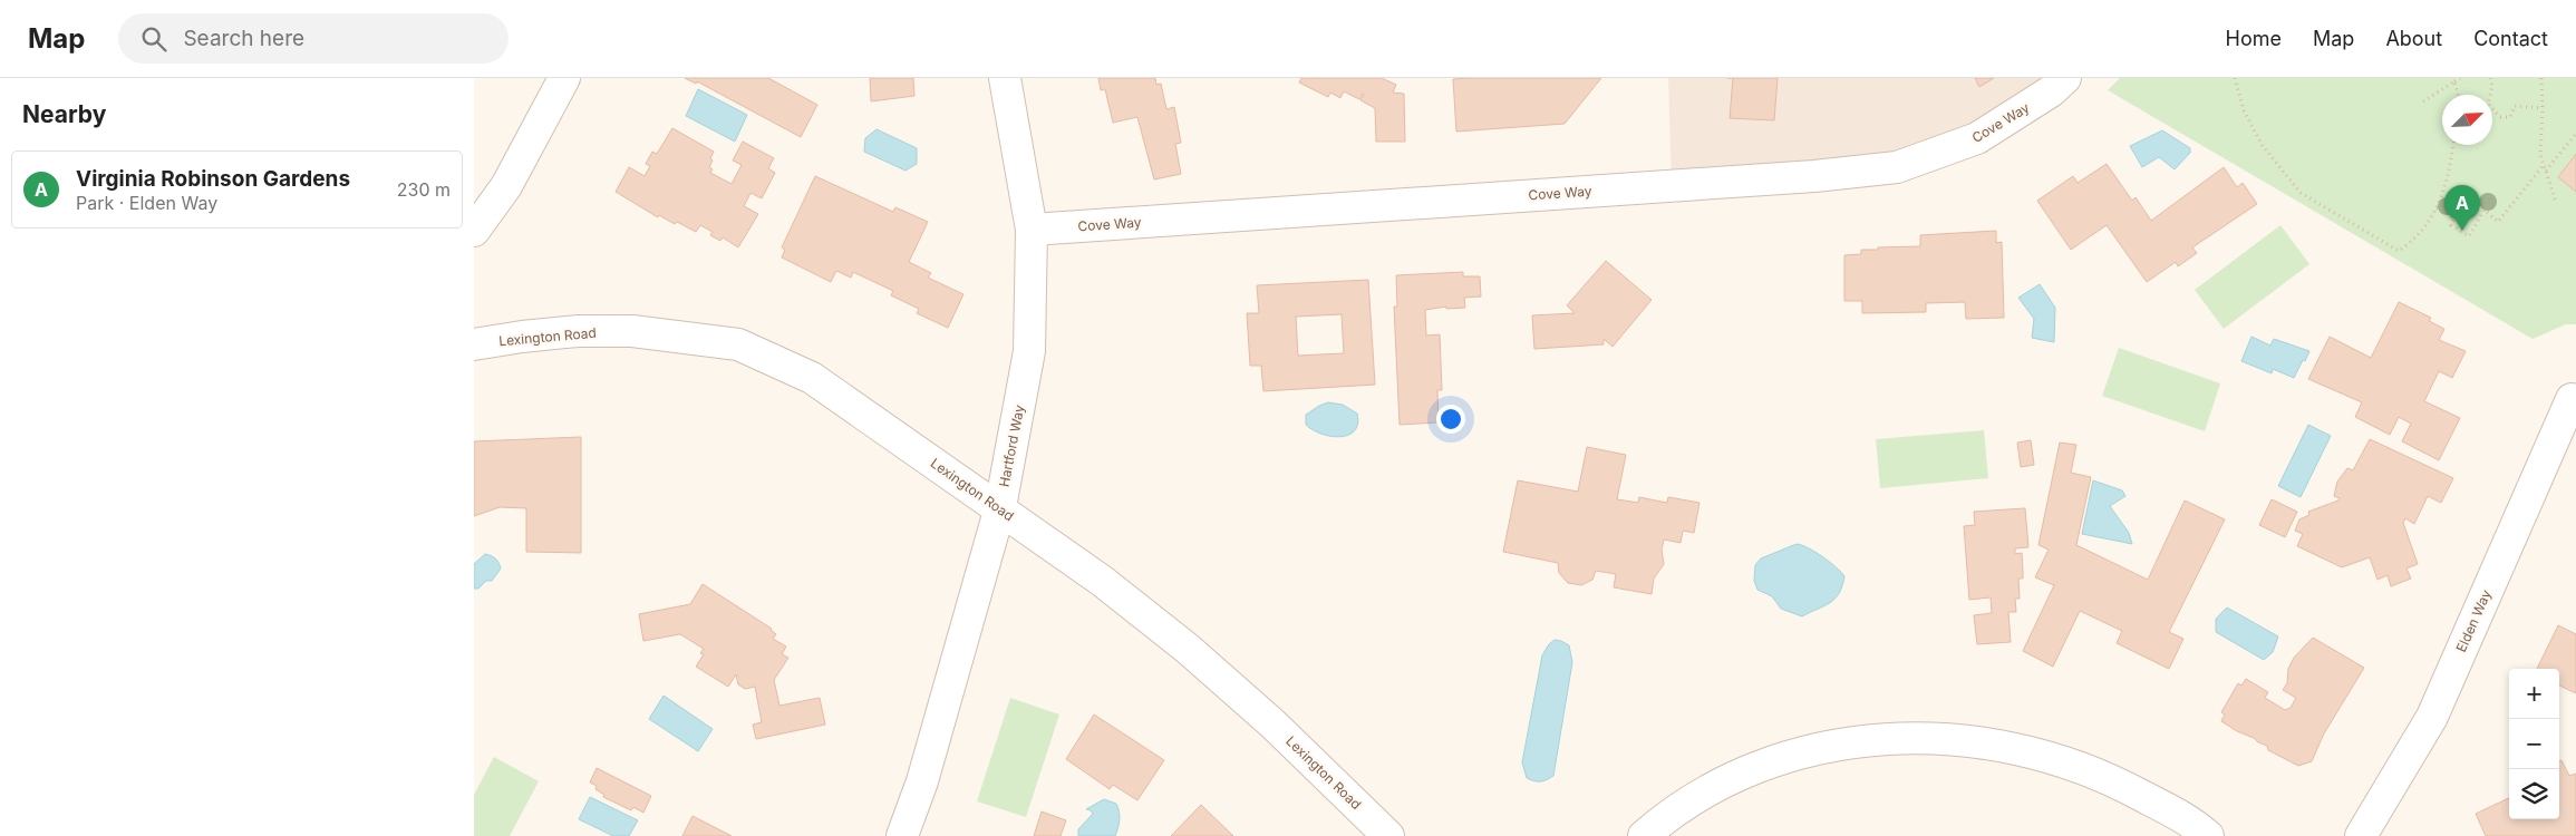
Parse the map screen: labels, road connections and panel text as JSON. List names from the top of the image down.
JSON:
{
  "streets": {
    "street": [
      "Cove Way",
      "Lexington Road",
      "Hartford Way",
      "Elden Way"
    ]
  },
  "crossings": [
    ["Cove Way", "Hartford Way"],
    ["Lexington Road", "Hartford Way"]
  ],
  "north": "top right",
  "page": {
    "header": "Map",
    "search": "Search here",
    "nav": [
      "Home",
      "Map",
      "About",
      "Contact"
    ],
    "heading": "Nearby",
    "list": [
      {
        "mark": "A",
        "name": "Virginia Robinson Gardens",
        "note": "Park · Elden Way",
        "value": "230 m"
      }
    ],
    "pins": "A",
    "map_buttons": ["+", "−"]
  }
}
